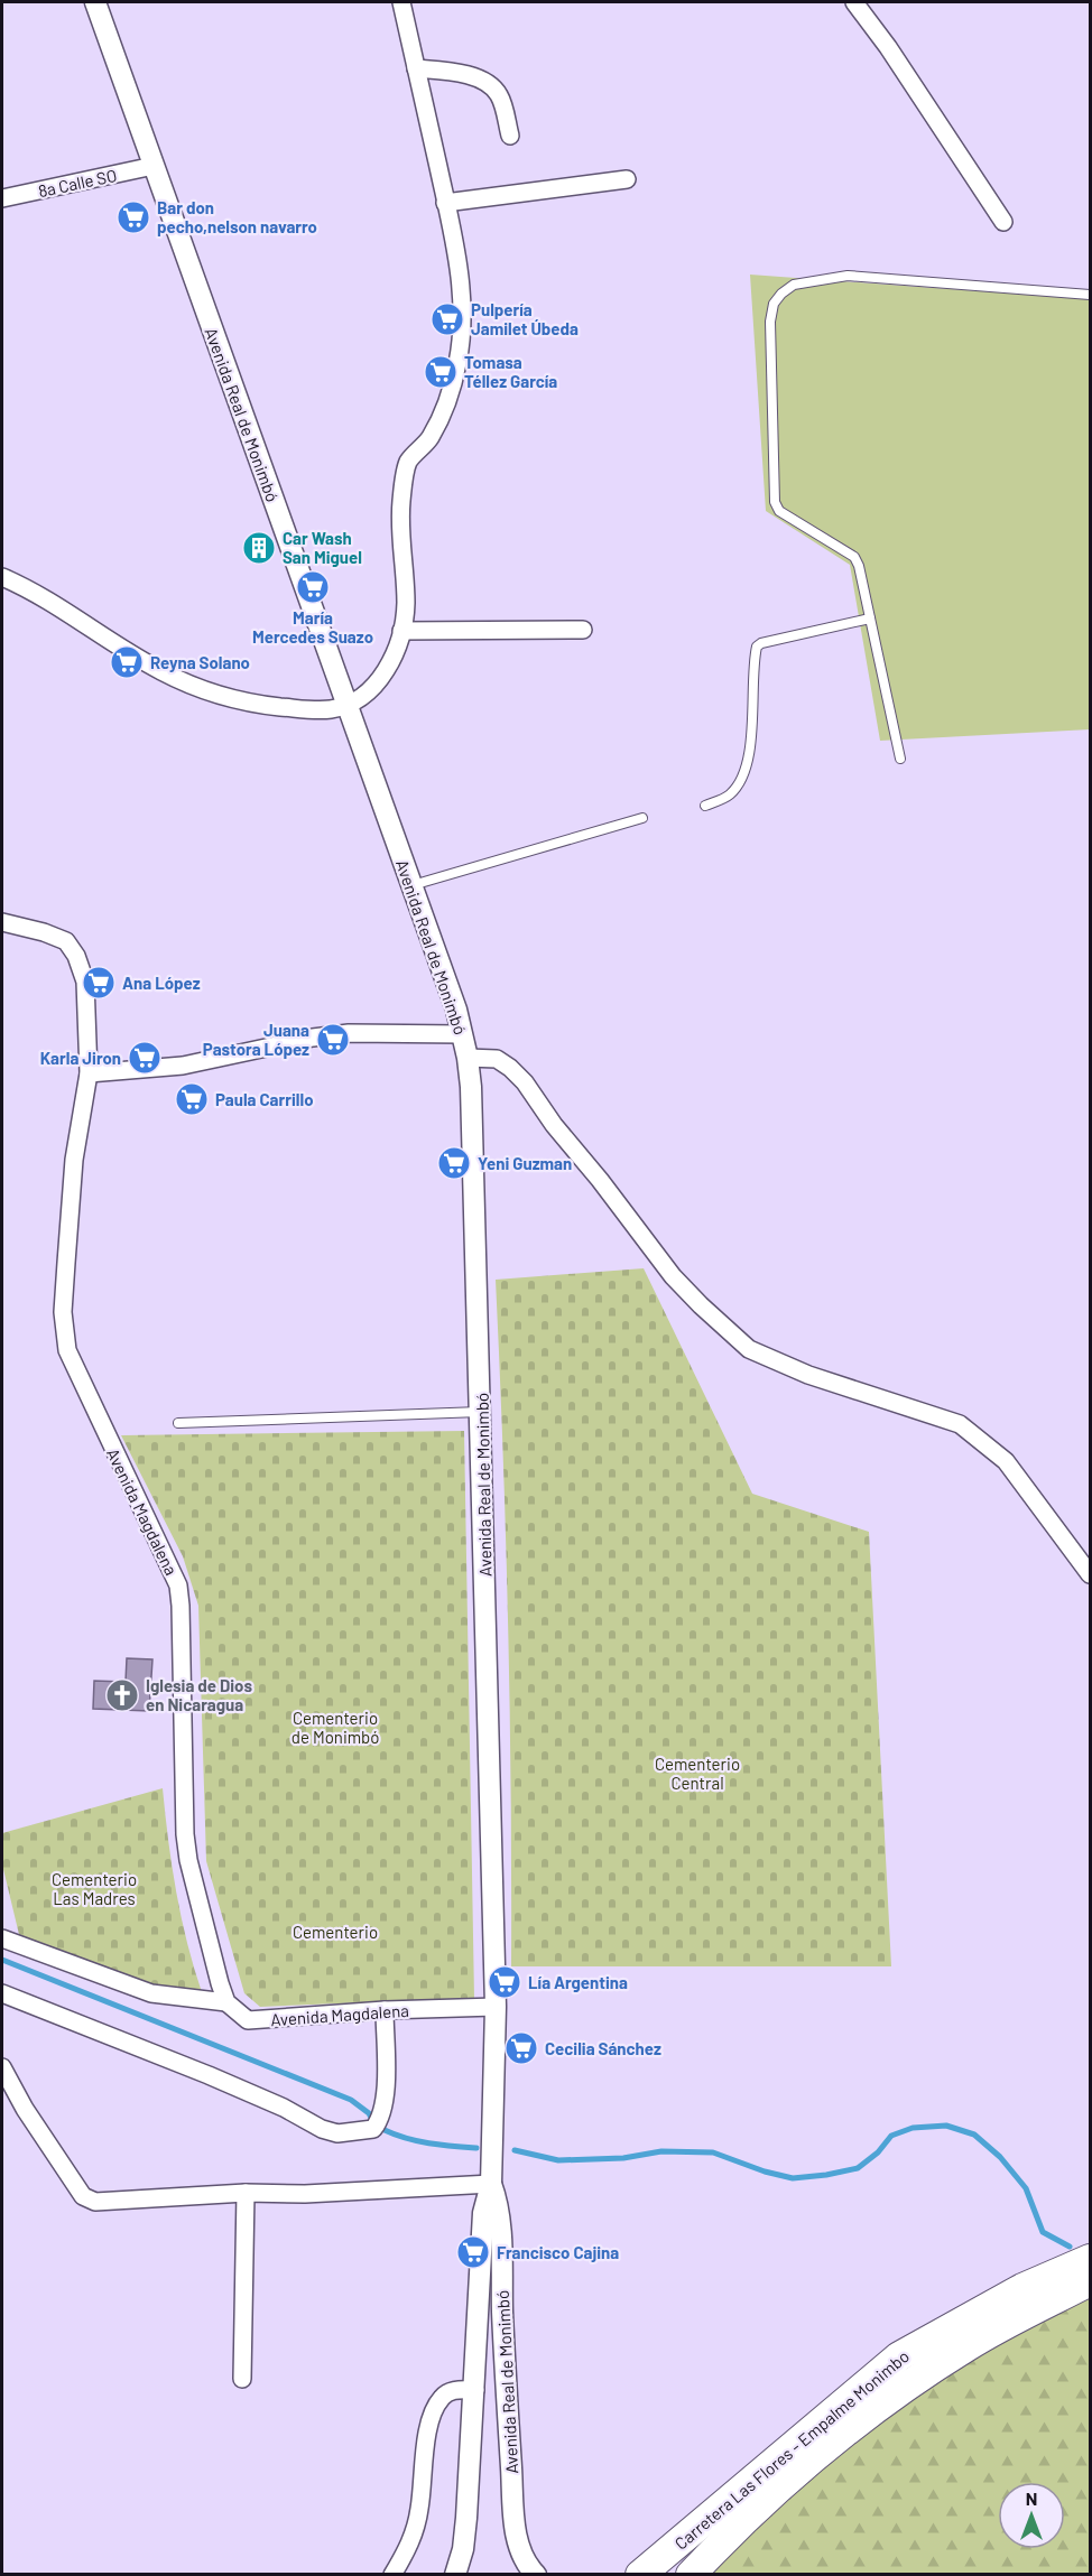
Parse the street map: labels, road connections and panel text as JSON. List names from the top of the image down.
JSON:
{
  "streets": {
    "highway": ["Carretera Las Flores - Empalme Monimbo"],
    "street": ["8a Calle SO", "Avenida Real de Monimbó", "Avenida Magdalena"]
  },
  "crossings": [
    ["8a Calle SO", "Avenida Real de Monimbó"],
    ["Avenida Real de Monimbó", "Avenida Magdalena"]
  ],
  "parks": [
    "Cementerio de Monimbó",
    "Cementerio Central",
    "Cementerio Las Madres",
    "Cementerio"
  ],
  "places": {
    "supermarket": [
      "Bar don pecho,nelson navarro",
      "Pulpería Jamilet Úbeda",
      "Tomasa Téllez García",
      "María Mercedes Suazo",
      "Reyna Solano",
      "Ana López",
      "Juana Pastora López",
      "Karla Jiron",
      "Paula Carrillo",
      "Yeni Guzman",
      "Lía Argentina",
      "Cecilia Sánchez",
      "Francisco Cajina"
    ],
    "building": ["Car Wash San Miguel"],
    "church": ["Iglesia de Dios en Nicaragua"]
  },
  "north": "top"
}
